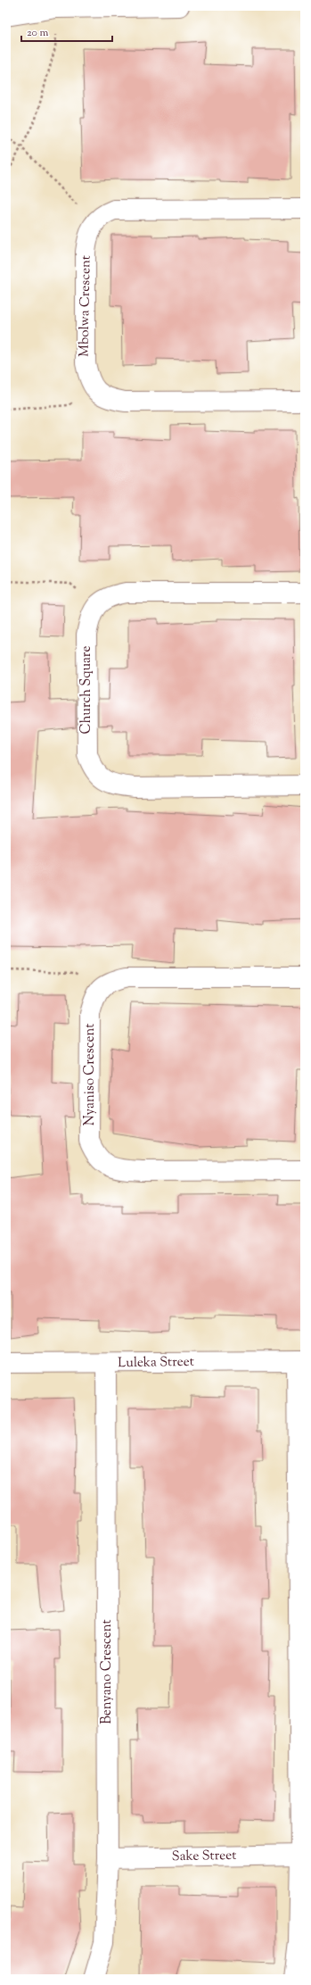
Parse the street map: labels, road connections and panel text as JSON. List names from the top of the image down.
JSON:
{
  "streets": {
    "street": [
      "Mbolwa Crescent",
      "Church Square",
      "Nyaniso Crescent",
      "Luleka Street",
      "Benyano Crescent",
      "Sake Street"
    ]
  },
  "crossings": [
    ["Luleka Street", "Benyano Crescent"],
    ["Benyano Crescent", "Sake Street"]
  ],
  "scale_bar": "20 m"
}
